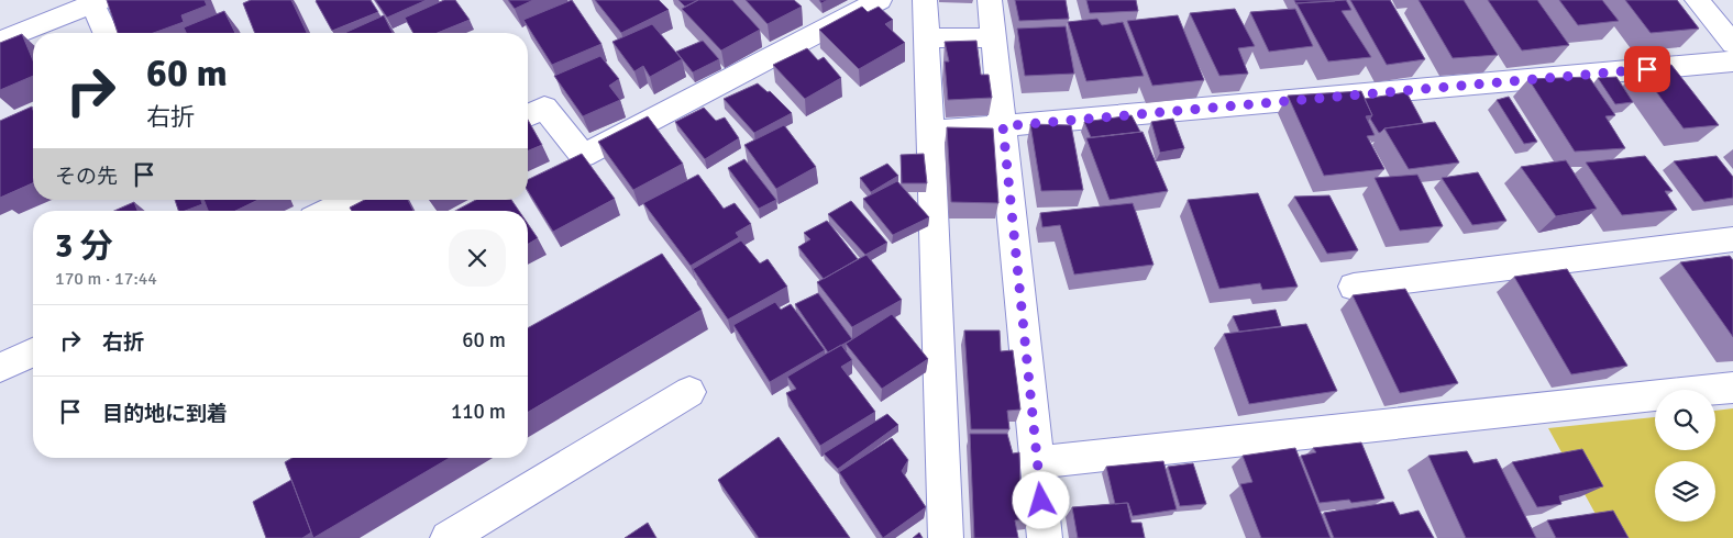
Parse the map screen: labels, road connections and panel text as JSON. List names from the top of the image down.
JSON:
{
  "page": {
    "turn": ["60 m", "右折"],
    "then": "その先",
    "heading": ["3 分", "170 m · 17:44"],
    "list": [
      {
        "name": "右折",
        "value": "60 m"
      },
      {
        "name": "目的地に到着",
        "value": "110 m"
      }
    ]
  }
}
